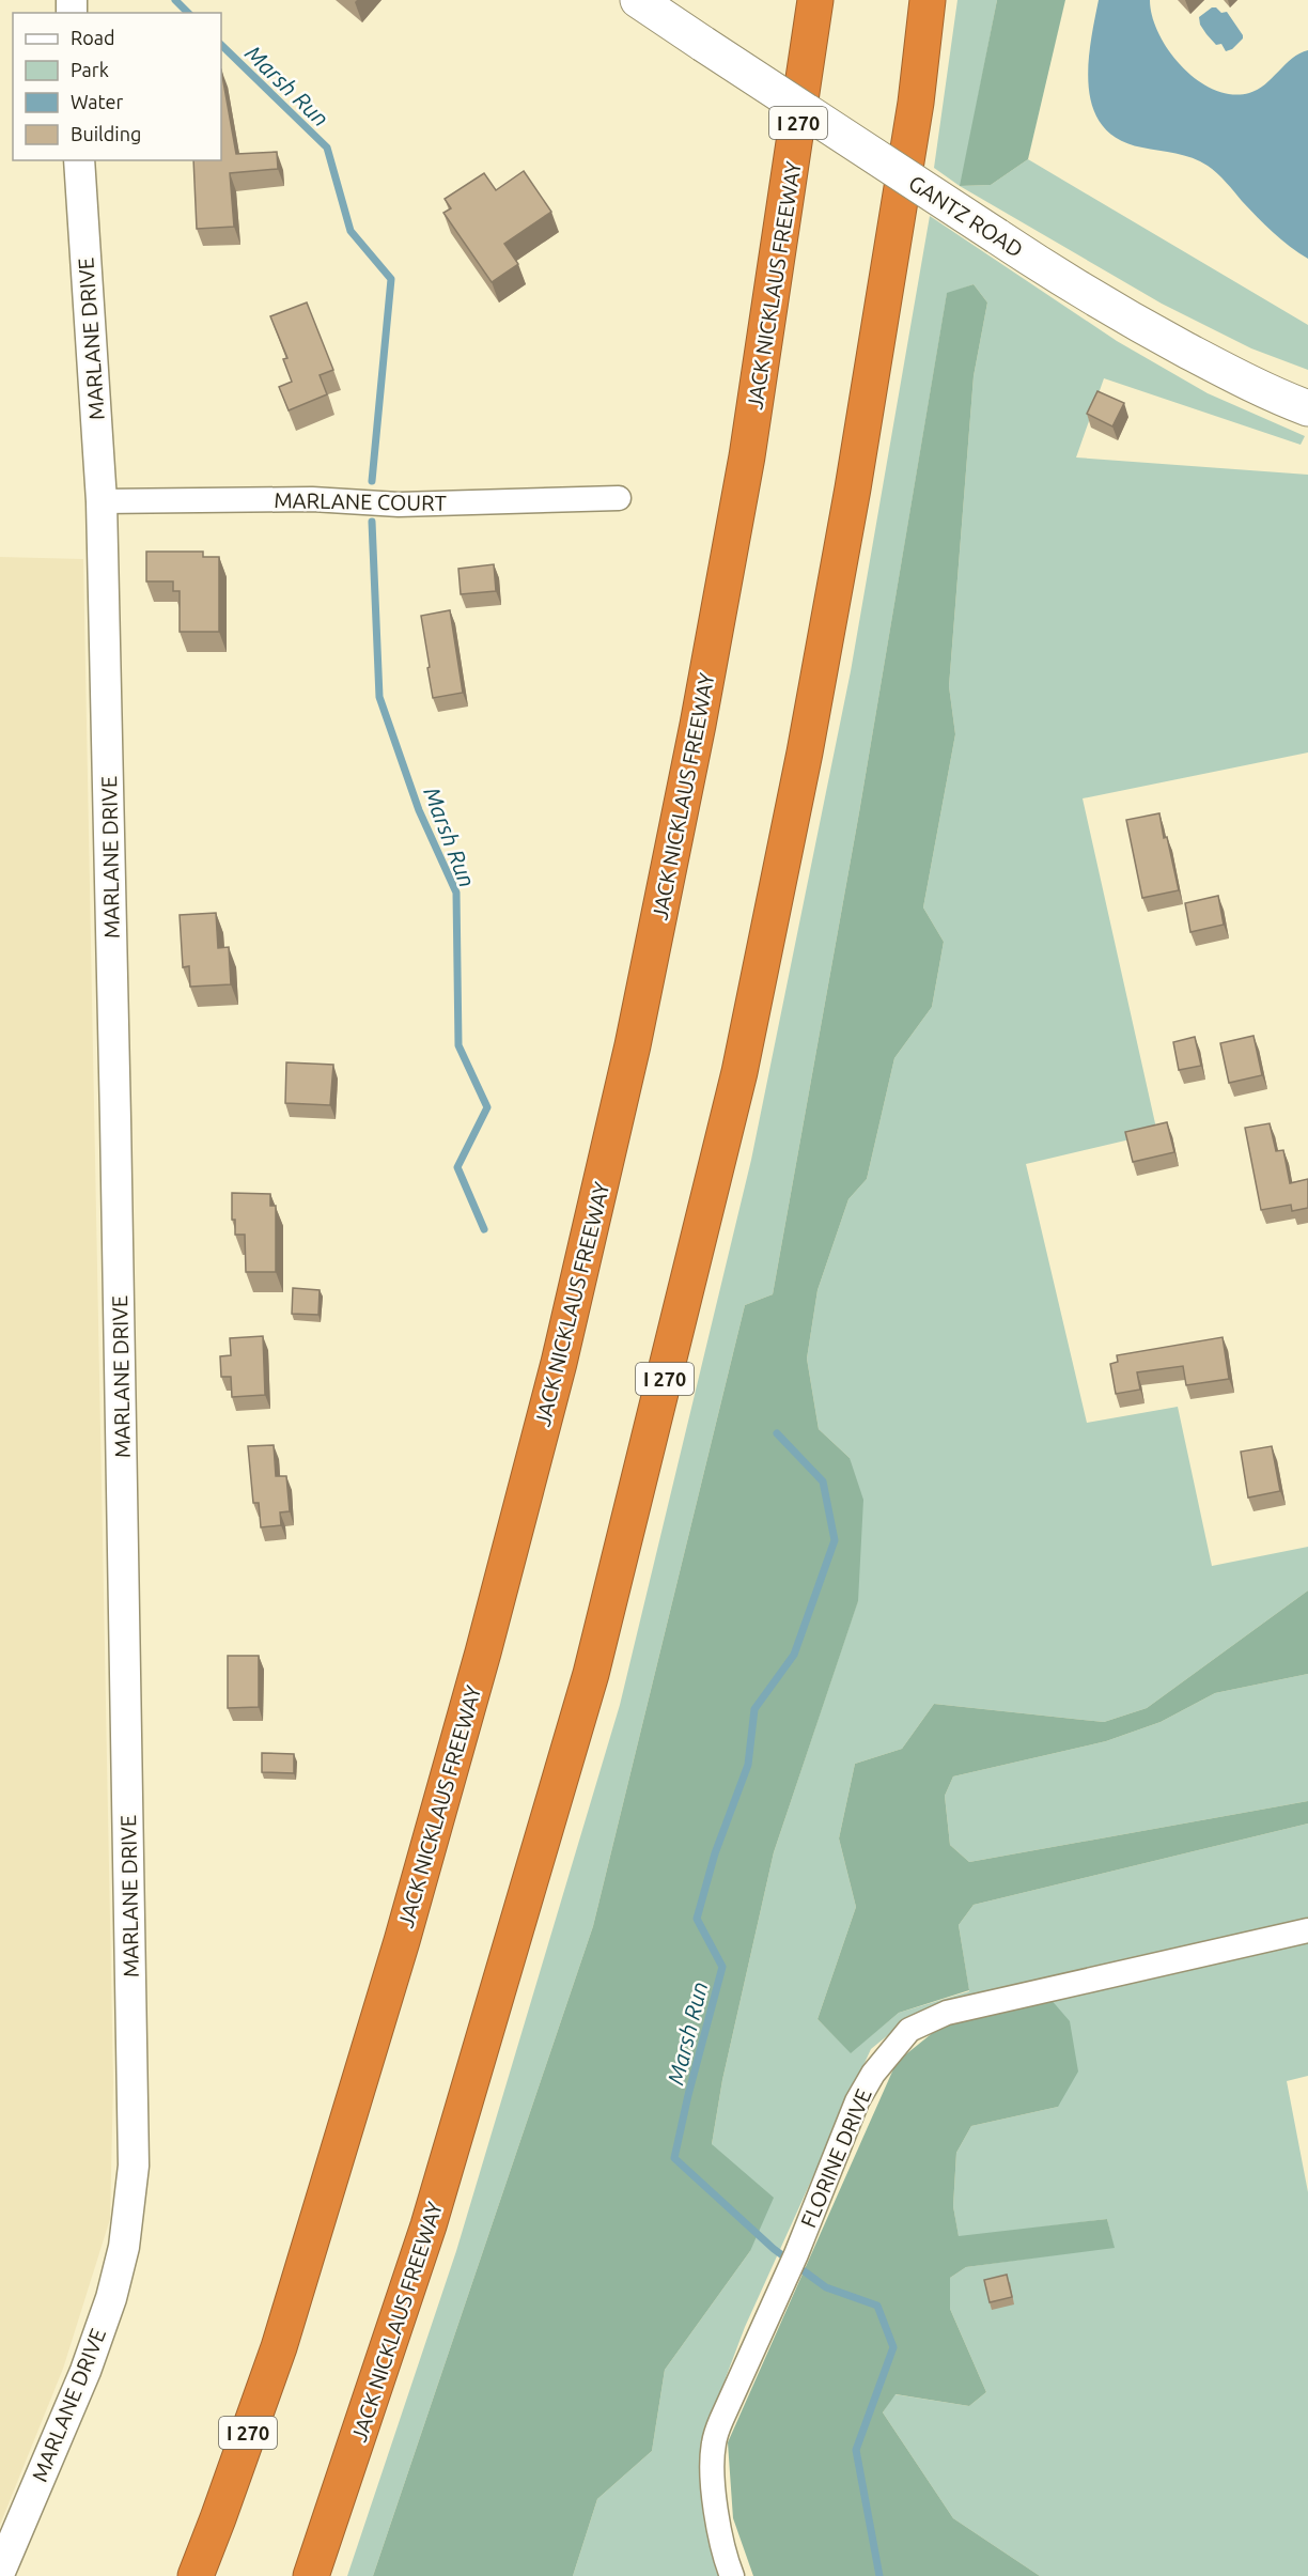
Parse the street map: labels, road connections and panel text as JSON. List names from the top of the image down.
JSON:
{
  "streets": {
    "highway": ["I 270", "JACK NICKLAUS FREEWAY"],
    "main road": ["GANTZ ROAD"],
    "street": ["MARLANE DRIVE", "MARLANE COURT", "FLORINE DRIVE"]
  },
  "crossings": [
    ["MARLANE DRIVE", "MARLANE COURT"]
  ],
  "water": ["Marsh Run"],
  "legend": [
    "Road",
    "Park",
    "Water",
    "Building"
  ]
}
